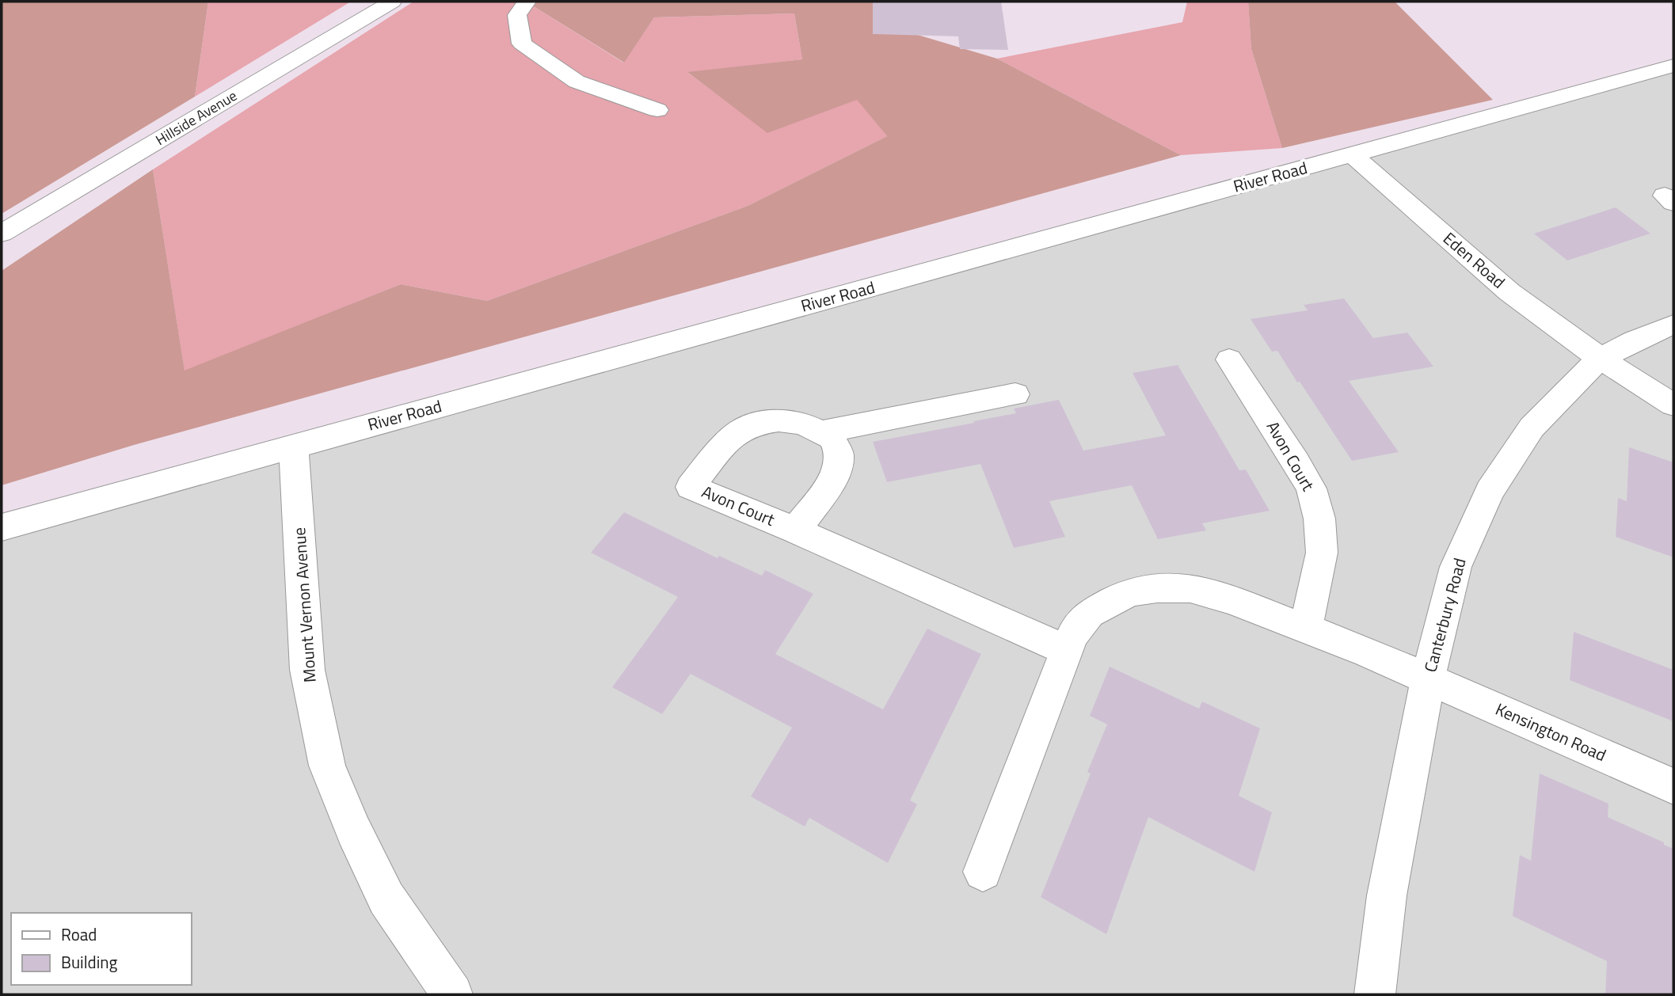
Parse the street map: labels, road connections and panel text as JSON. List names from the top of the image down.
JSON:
{
  "streets": {
    "street": [
      "Hillside Avenue",
      "River Road",
      "Eden Road",
      "Avon Court",
      "Mount Vernon Avenue",
      "Canterbury Road",
      "Kensington Road"
    ]
  },
  "crossings": [
    ["River Road", "Eden Road"],
    ["River Road", "Mount Vernon Avenue"],
    ["Eden Road", "Canterbury Road"],
    ["Canterbury Road", "Kensington Road"]
  ],
  "legend": ["Road", "Building"]
}
